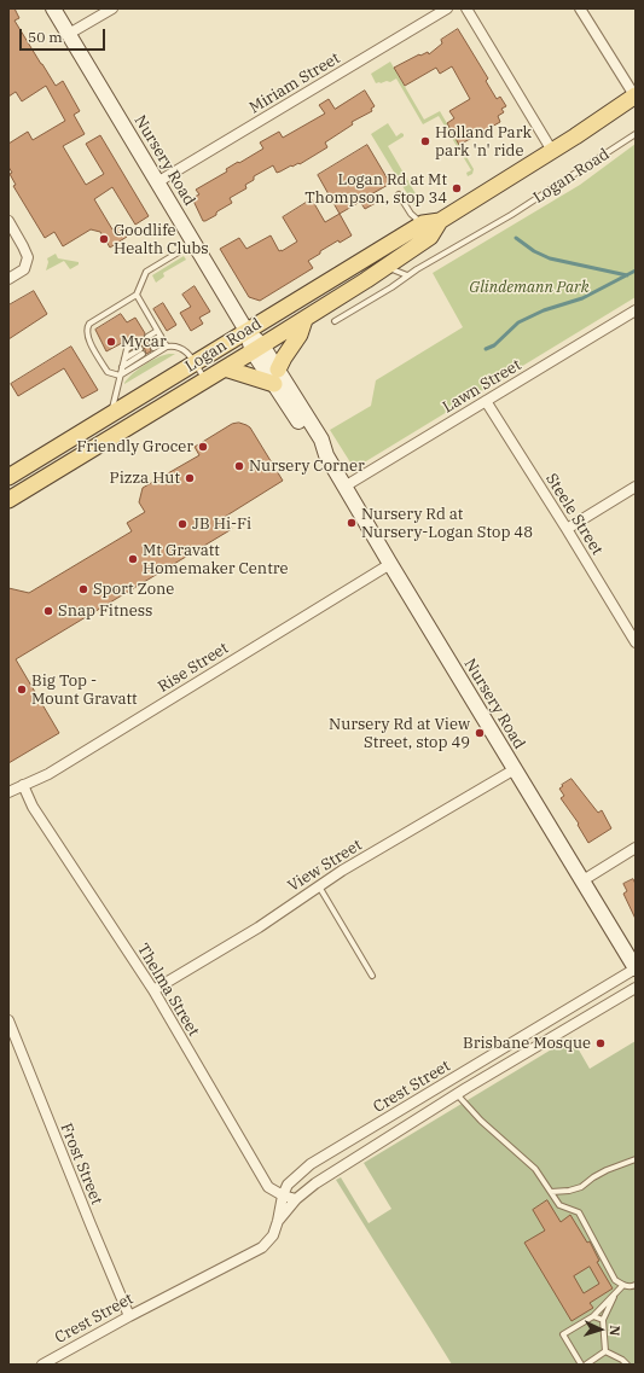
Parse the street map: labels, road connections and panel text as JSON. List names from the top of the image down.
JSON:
{
  "streets": {
    "main road": ["Nursery Road", "Logan Road"],
    "street": [
      "Miriam Street",
      "Lawn Street",
      "Steele Street",
      "Rise Street",
      "View Street",
      "Thelma Street",
      "Crest Street",
      "Frost Street"
    ]
  },
  "crossings": [
    ["Miriam Street", "Nursery Road"],
    ["Nursery Road", "Logan Road"],
    ["Nursery Road", "Lawn Street"],
    ["Nursery Road", "Rise Street"],
    ["Nursery Road", "View Street"],
    ["Nursery Road", "Crest Street"],
    ["Lawn Street", "Steele Street"],
    ["Rise Street", "Thelma Street"],
    ["View Street", "Thelma Street"],
    ["Thelma Street", "Crest Street"],
    ["Crest Street", "Frost Street"]
  ],
  "parks": ["Glindemann Park"],
  "places": [
    "Holland Park park 'n' ride",
    "Logan Rd at Mt Thompson, stop 34",
    "Goodlife Health Clubs",
    "Mycar",
    "Friendly Grocer",
    "Nursery Corner",
    "Pizza Hut",
    "Nursery Rd at Nursery-Logan Stop 48",
    "JB Hi-Fi",
    "Mt Gravatt Homemaker Centre",
    "Sport Zone",
    "Snap Fitness",
    "Big Top - Mount Gravatt",
    "Nursery Rd at View Street, stop 49",
    "Brisbane Mosque"
  ],
  "scale_bar": "50 m",
  "north": "right"
}
